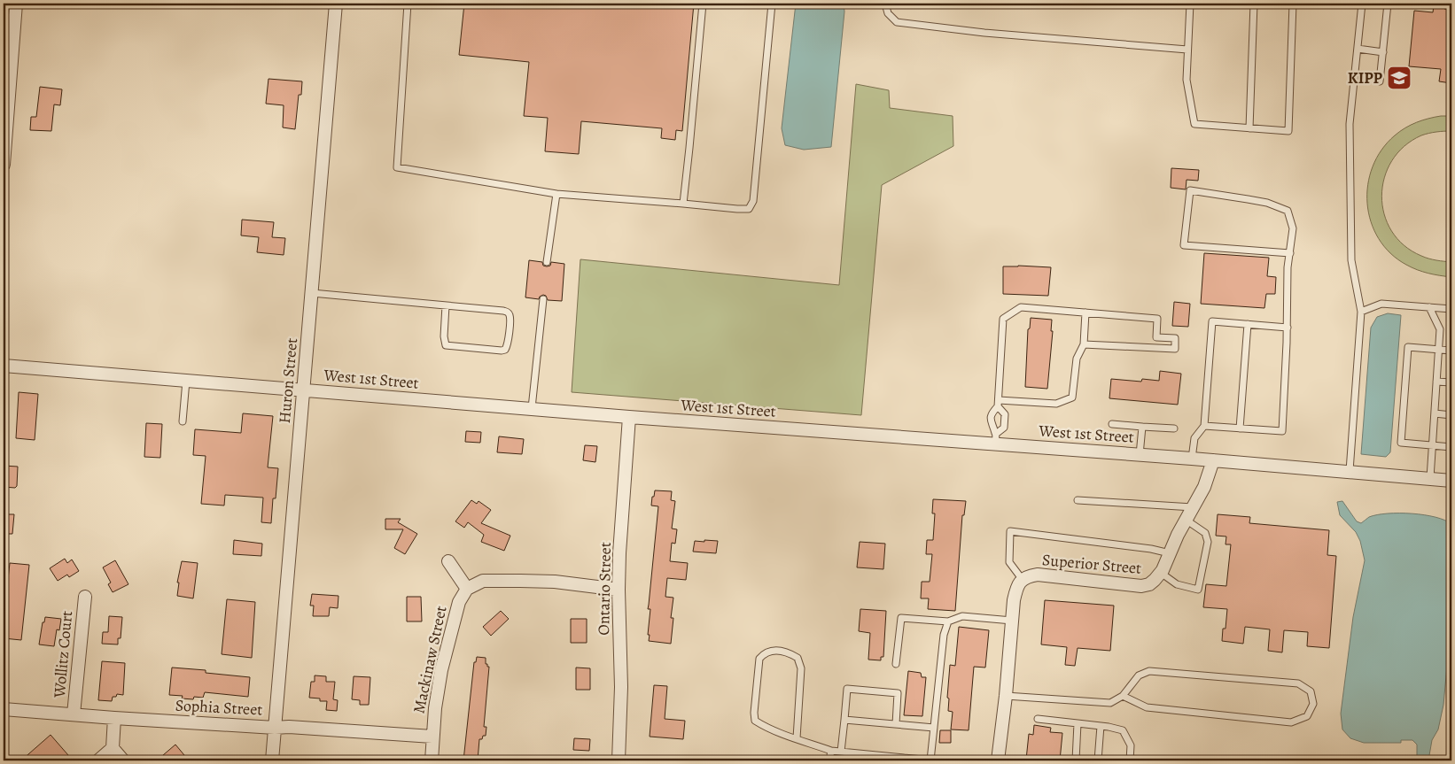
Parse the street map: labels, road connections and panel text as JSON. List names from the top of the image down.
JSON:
{
  "streets": {
    "street": [
      "West 1st Street",
      "Huron Street",
      "Superior Street",
      "Ontario Street",
      "Wollitz Court",
      "Mackinaw Street",
      "Sophia Street"
    ]
  },
  "crossings": [
    ["West 1st Street", "Huron Street"],
    ["West 1st Street", "Superior Street"],
    ["West 1st Street", "Ontario Street"],
    ["Huron Street", "Sophia Street"],
    ["Wollitz Court", "Sophia Street"],
    ["Mackinaw Street", "Sophia Street"]
  ],
  "places": {
    "school or university": ["KIPP"]
  }
}
